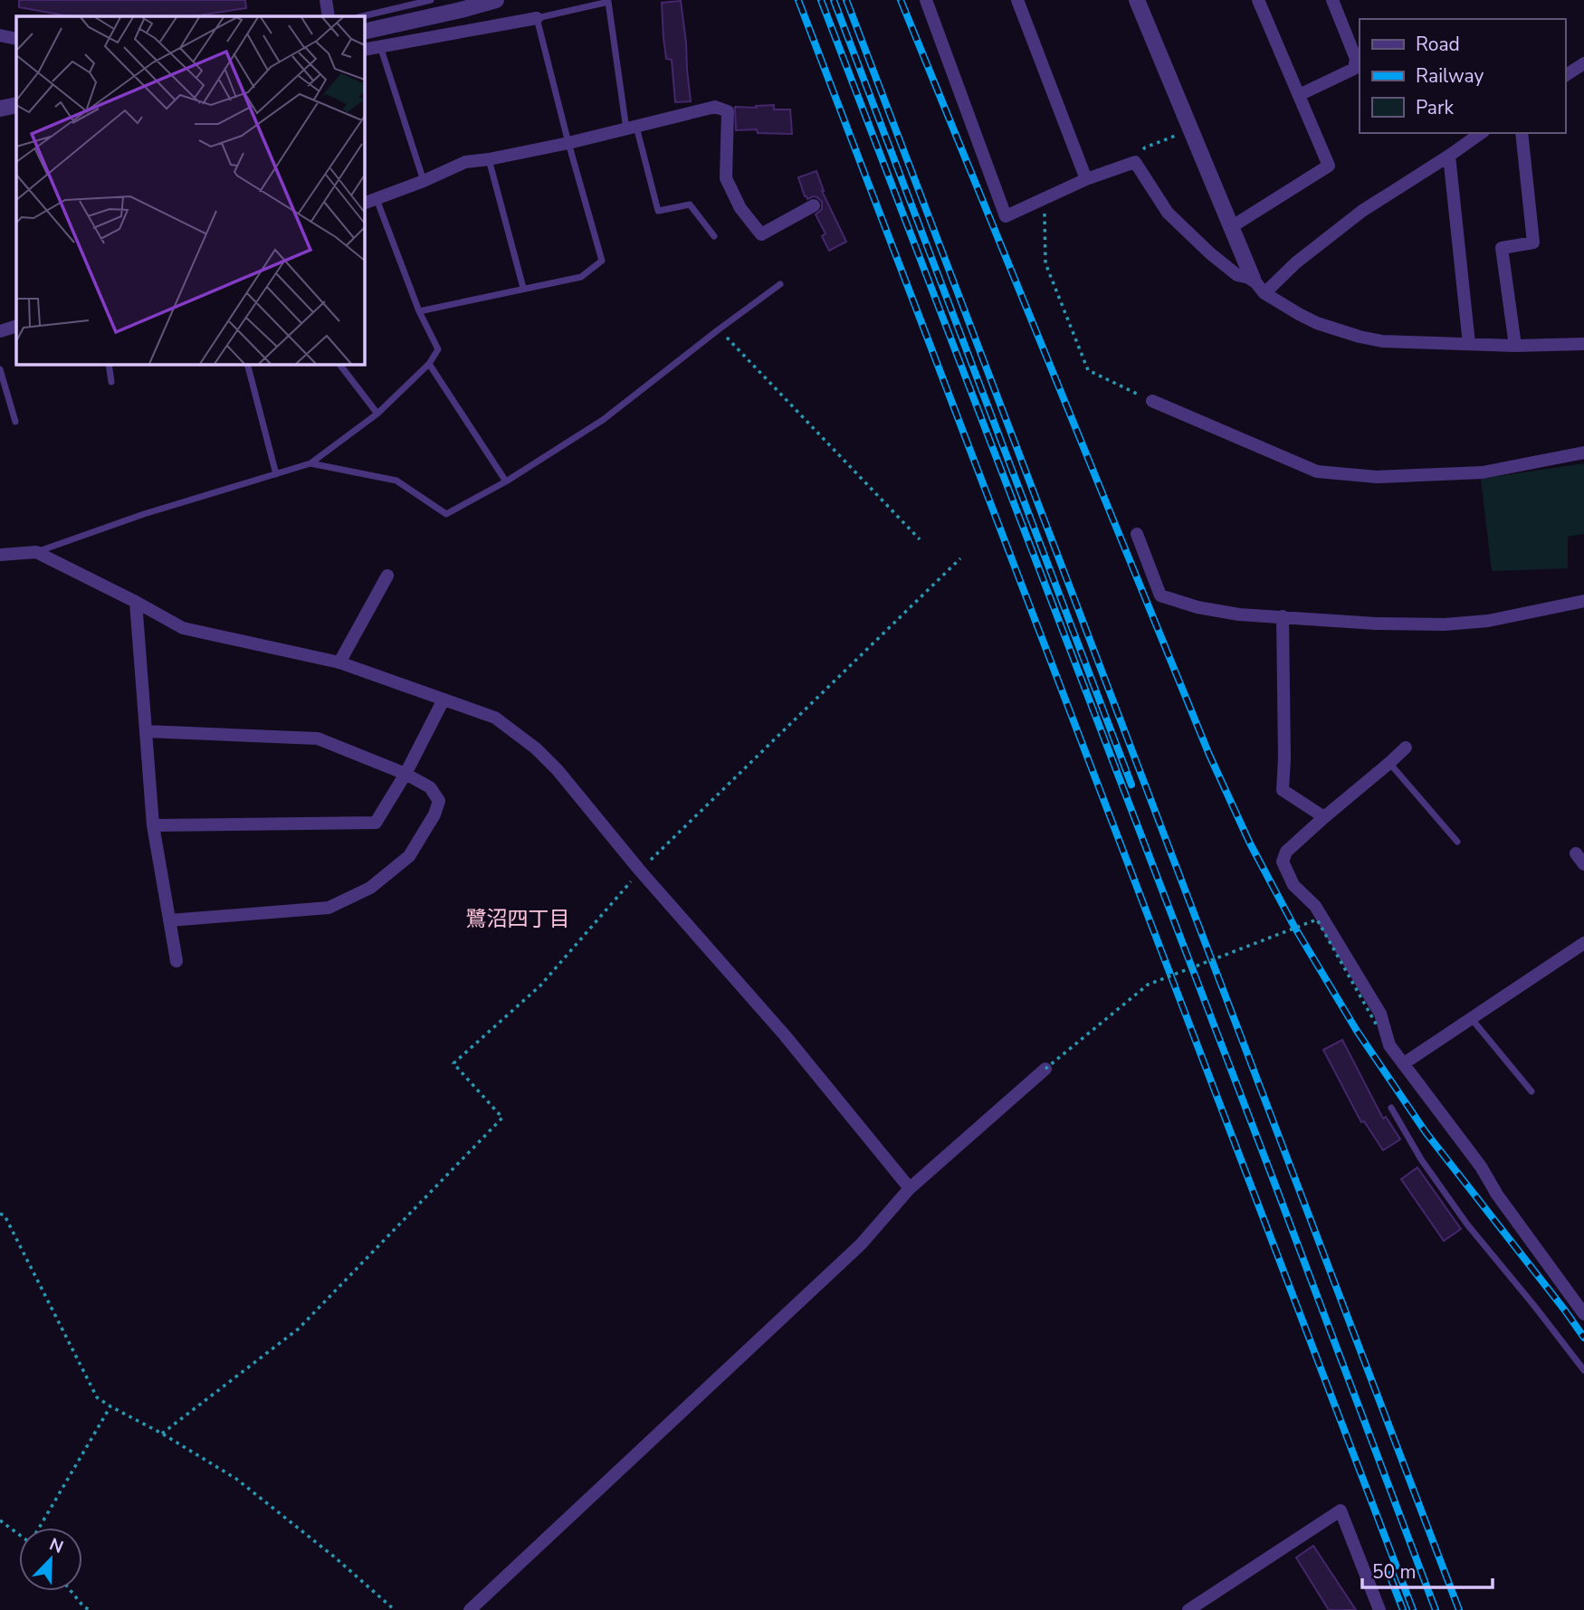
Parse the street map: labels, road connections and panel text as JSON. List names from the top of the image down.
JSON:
{
  "districts": ["鷺沼四丁目"],
  "legend": ["Road", "Railway", "Park"],
  "scale_bar": "50 m",
  "north": "top right"
}
